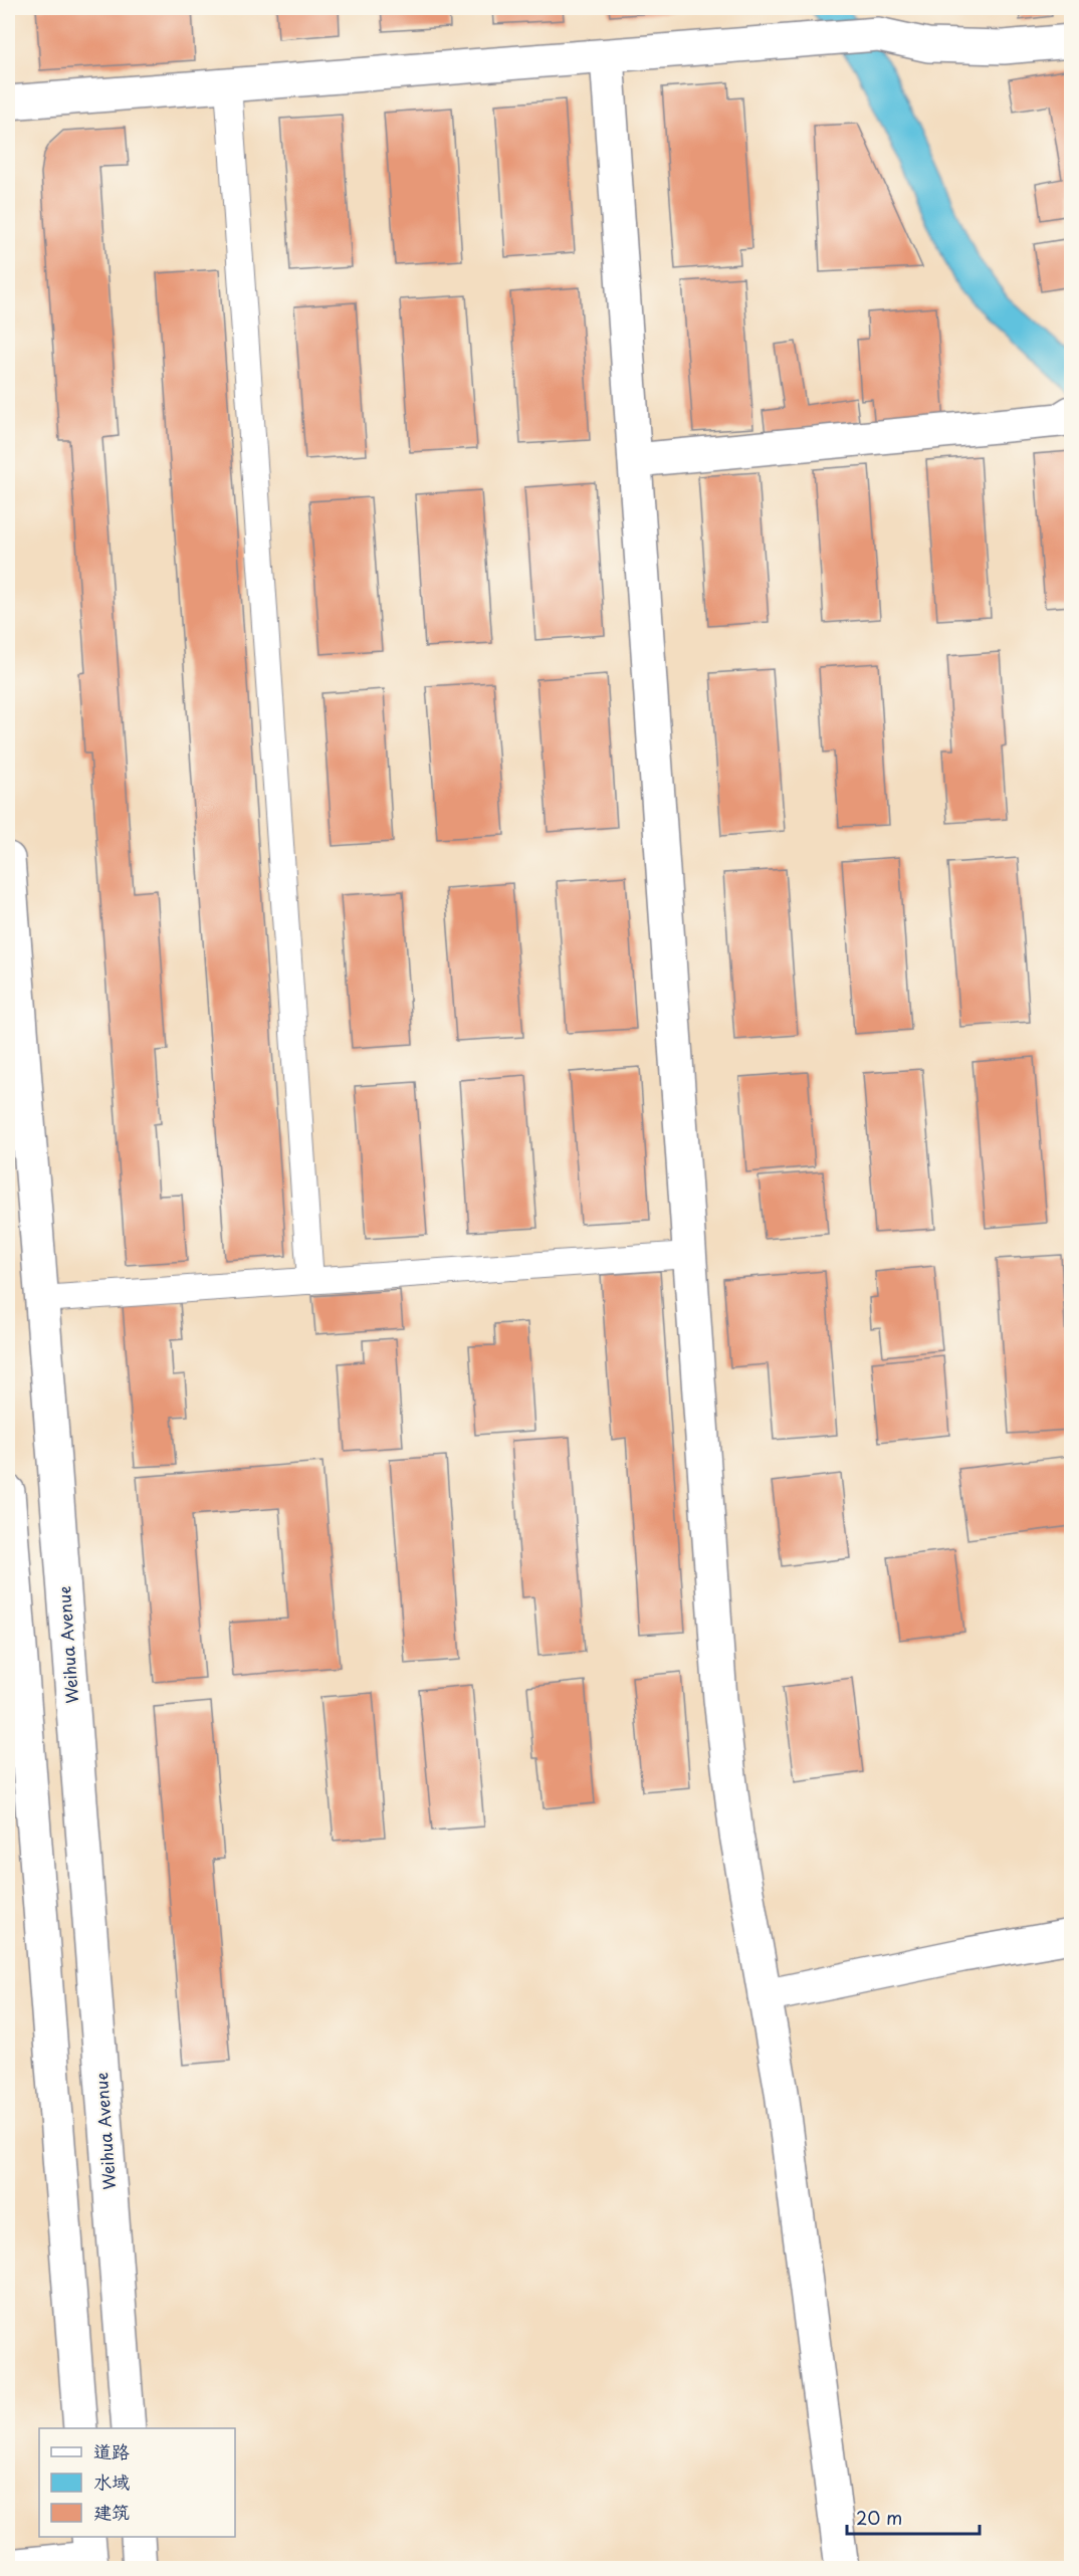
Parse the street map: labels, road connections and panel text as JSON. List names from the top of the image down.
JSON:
{
  "streets": {
    "street": ["Weihua Avenue"]
  },
  "legend": ["道路", "水域", "建筑"],
  "scale_bar": "20 m"
}
